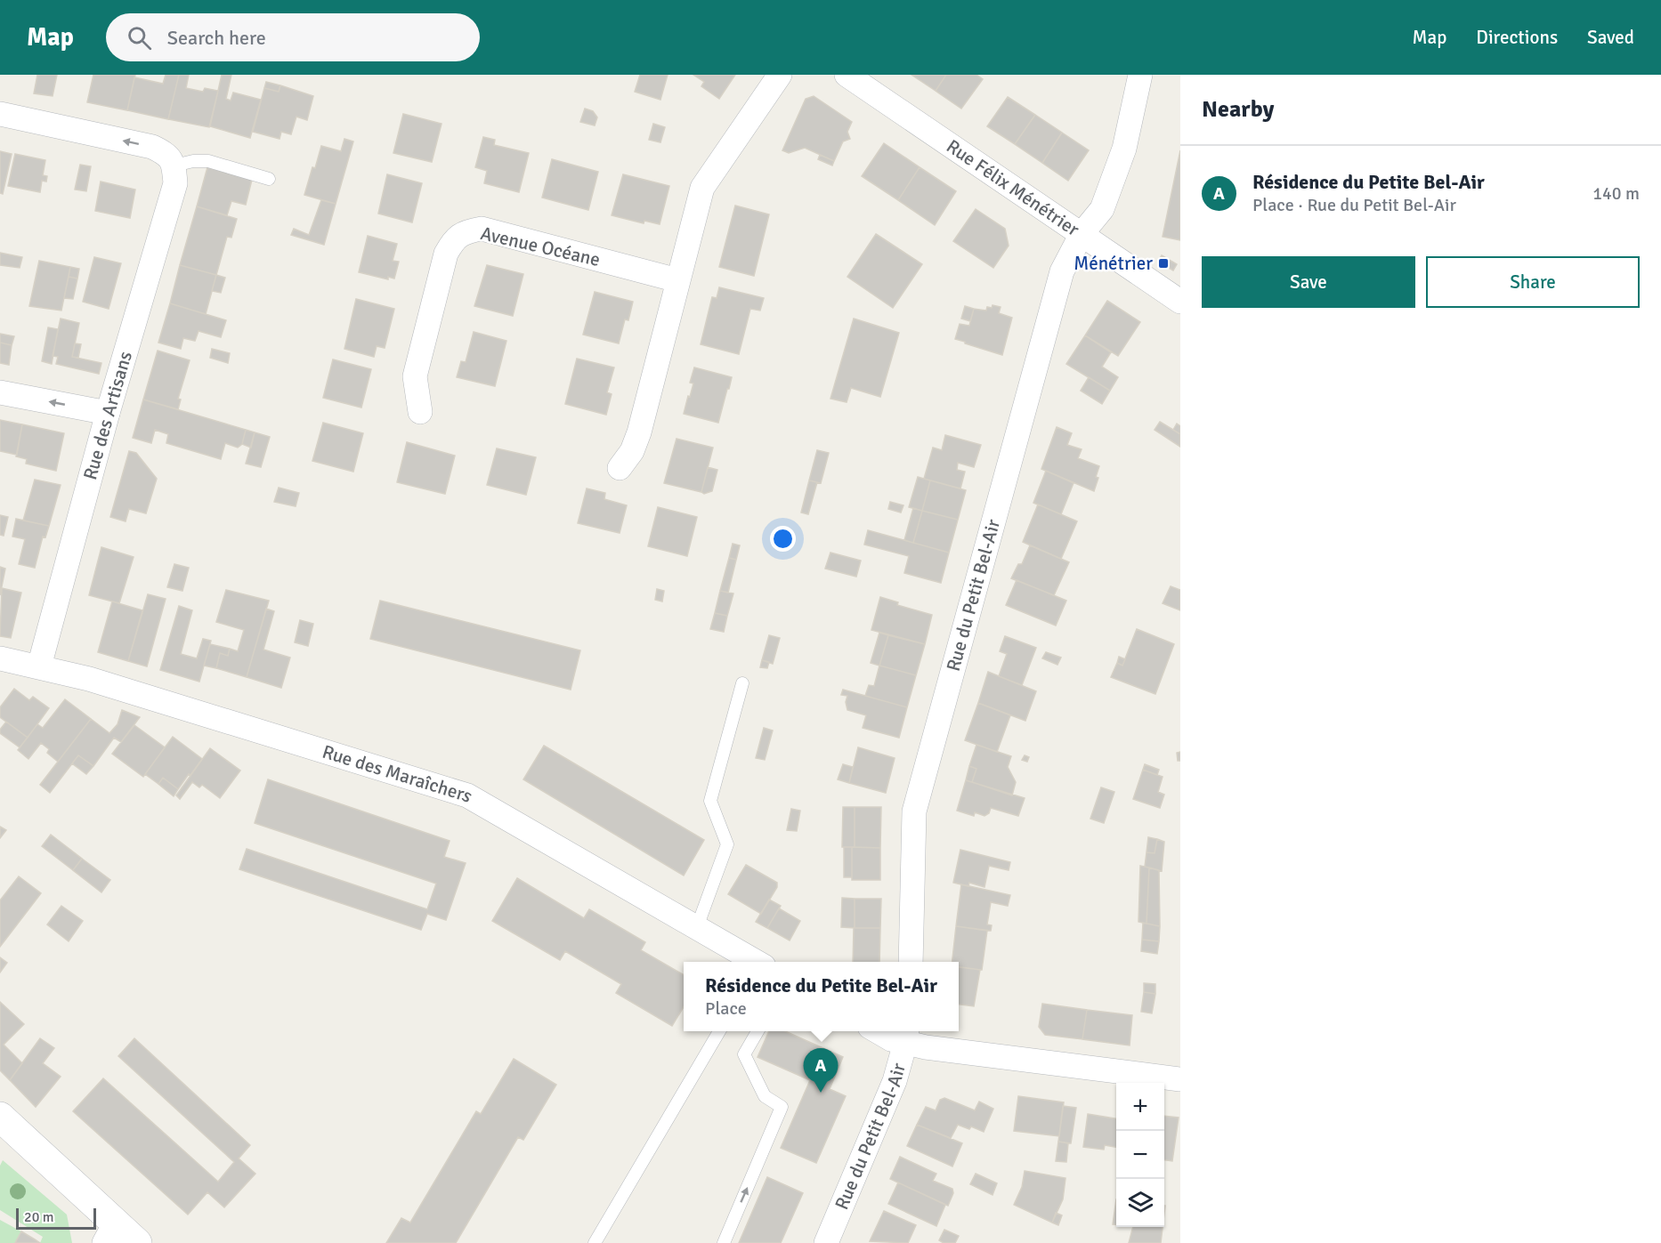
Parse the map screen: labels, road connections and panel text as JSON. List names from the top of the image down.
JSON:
{
  "streets": {
    "street": [
      "Rue Félix Ménétrier",
      "Avenue Océane",
      "Rue des Artisans",
      "Rue du Petit Bel-Air",
      "Rue des Maraîchers"
    ]
  },
  "crossings": [
    ["Rue Félix Ménétrier", "Rue du Petit Bel-Air"],
    ["Rue des Artisans", "Rue des Maraîchers"]
  ],
  "places": {
    "transit": ["Ménétrier"]
  },
  "scale_bar": "20 m",
  "page": {
    "header": "Map",
    "search": "Search here",
    "nav": ["Map", "Directions", "Saved"],
    "heading": "Nearby",
    "list": [
      {
        "mark": "A",
        "name": "Résidence du Petite Bel-Air",
        "note": "Place · Rue du Petit Bel-Air",
        "value": "140 m"
      }
    ],
    "buttons": ["Save", "Share"],
    "popup": ["Résidence du Petite Bel-Air", "Place"],
    "pins": "A",
    "map_buttons": ["+", "−"],
    "scale": "20 m"
  }
}
